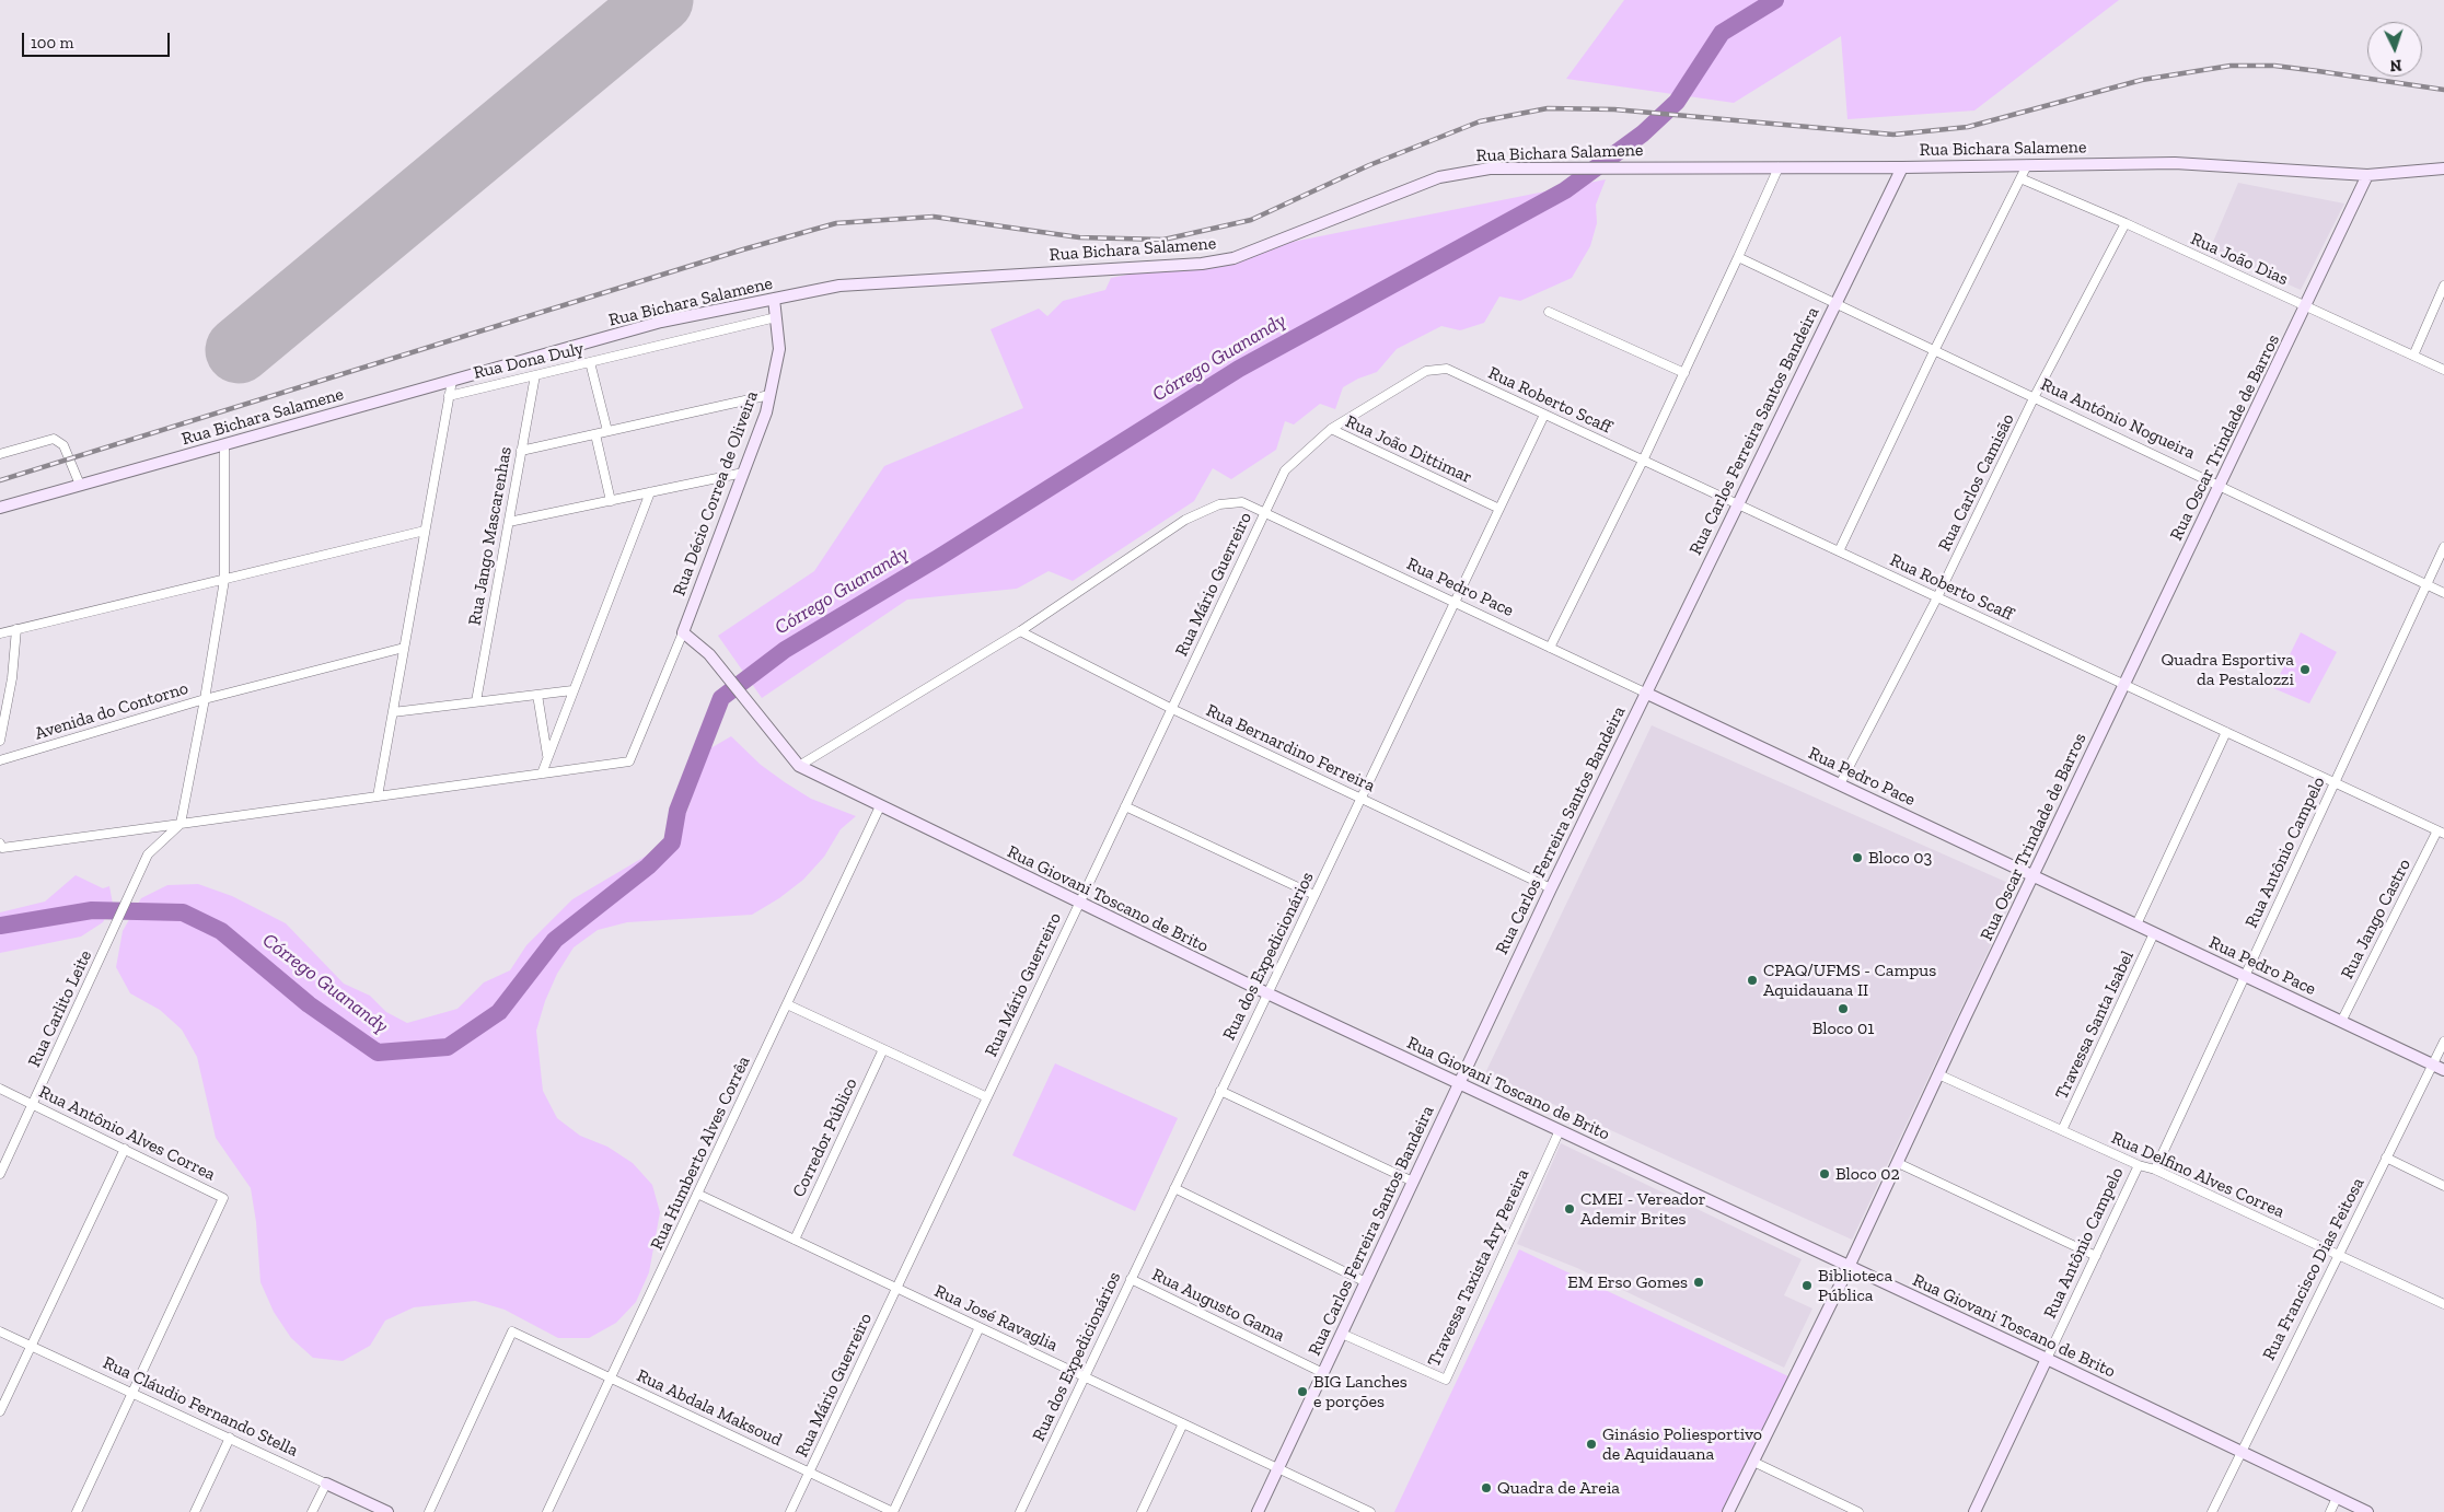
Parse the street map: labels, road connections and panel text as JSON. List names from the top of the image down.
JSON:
{
  "streets": {
    "main road": [
      "Rua Bichara Salamene",
      "Rua Carlos Ferreira Santos Bandeira",
      "Rua Oscar Trindade de Barros",
      "Rua Décio Correa de Oliveira",
      "Rua Pedro Pace",
      "Rua Antônio Campelo",
      "Rua Giovani Toscano de Brito",
      "Rua Cláudio Fernando Stella"
    ],
    "street": [
      "Rua João Dias",
      "Rua Dona Duly",
      "Rua Roberto Scaff",
      "Rua Antônio Nogueira",
      "Rua João Dittimar",
      "Rua Carlos Camisão",
      "Rua Jango Mascarenhas",
      "Rua Mário Guerreiro",
      "Avenida do Contorno",
      "Rua Bernardino Ferreira",
      "Rua Jango Castro",
      "Rua dos Expedicionários",
      "Rua Carlito Leite",
      "Travessa Santa Isabel",
      "Rua Antônio Alves Correa",
      "Corredor Público",
      "Rua Humberto Alves Corrêa",
      "Rua Delfino Alves Correa",
      "Travessa Taxista Ary Pereira",
      "Rua Francisco Dias Feitosa",
      "Rua Augusto Gama",
      "Rua José Ravaglia",
      "Rua Abdala Maksoud"
    ]
  },
  "crossings": [
    ["Rua Bichara Salamene", "Rua Carlos Ferreira Santos Bandeira"],
    ["Rua Bichara Salamene", "Rua Oscar Trindade de Barros"],
    ["Rua Bichara Salamene", "Rua Décio Correa de Oliveira"],
    ["Rua João Dias", "Rua Oscar Trindade de Barros"],
    ["Rua João Dias", "Rua Carlos Camisão"],
    ["Rua Dona Duly", "Rua Décio Correa de Oliveira"],
    ["Rua Dona Duly", "Rua Jango Mascarenhas"],
    ["Rua Roberto Scaff", "Rua Carlos Ferreira Santos Bandeira"],
    ["Rua Roberto Scaff", "Rua Oscar Trindade de Barros"],
    ["Rua Roberto Scaff", "Rua João Dittimar"],
    ["Rua Roberto Scaff", "Rua Carlos Camisão"],
    ["Rua Roberto Scaff", "Rua Antônio Campelo"],
    ["Rua Roberto Scaff", "Rua Jango Castro"],
    ["Rua Roberto Scaff", "Rua dos Expedicionários"],
    ["Rua Antônio Nogueira", "Rua Carlos Ferreira Santos Bandeira"],
    ["Rua Antônio Nogueira", "Rua Oscar Trindade de Barros"],
    ["Rua Antônio Nogueira", "Rua Carlos Camisão"],
    ["Rua Antônio Nogueira", "Rua Antônio Campelo"],
    ["Rua Carlos Ferreira Santos Bandeira", "Rua Pedro Pace"],
    ["Rua Carlos Ferreira Santos Bandeira", "Rua Bernardino Ferreira"],
    ["Rua Carlos Ferreira Santos Bandeira", "Rua Giovani Toscano de Brito"],
    ["Rua Carlos Ferreira Santos Bandeira", "Travessa Taxista Ary Pereira"],
    ["Rua Carlos Ferreira Santos Bandeira", "Rua Augusto Gama"],
    ["Rua Carlos Ferreira Santos Bandeira", "Rua José Ravaglia"],
    ["Rua Oscar Trindade de Barros", "Rua Pedro Pace"],
    ["Rua Oscar Trindade de Barros", "Rua Giovani Toscano de Brito"],
    ["Rua Oscar Trindade de Barros", "Rua Delfino Alves Correa"],
    ["Rua João Dittimar", "Rua Mário Guerreiro"],
    ["Rua João Dittimar", "Rua dos Expedicionários"],
    ["Rua Carlos Camisão", "Rua Pedro Pace"],
    ["Rua Décio Correa de Oliveira", "Rua Giovani Toscano de Brito"],
    ["Rua Mário Guerreiro", "Rua Pedro Pace"],
    ["Rua Mário Guerreiro", "Rua Bernardino Ferreira"],
    ["Rua Mário Guerreiro", "Rua Giovani Toscano de Brito"],
    ["Rua Mário Guerreiro", "Rua José Ravaglia"],
    ["Rua Mário Guerreiro", "Rua Abdala Maksoud"],
    ["Rua Pedro Pace", "Rua Bernardino Ferreira"],
    ["Rua Pedro Pace", "Rua Antônio Campelo"],
    ["Rua Pedro Pace", "Rua Giovani Toscano de Brito"],
    ["Rua Pedro Pace", "Rua Jango Castro"],
    ["Rua Pedro Pace", "Rua dos Expedicionários"],
    ["Rua Pedro Pace", "Travessa Santa Isabel"],
    ["Rua Pedro Pace", "Rua Francisco Dias Feitosa"],
    ["Avenida do Contorno", "Rua Carlito Leite"],
    ["Rua Bernardino Ferreira", "Rua dos Expedicionários"],
    ["Rua Antônio Campelo", "Rua Giovani Toscano de Brito"],
    ["Rua Antônio Campelo", "Rua Delfino Alves Correa"],
    ["Rua Giovani Toscano de Brito", "Rua dos Expedicionários"],
    ["Rua Giovani Toscano de Brito", "Rua Humberto Alves Corrêa"],
    ["Rua Giovani Toscano de Brito", "Travessa Taxista Ary Pereira"],
    ["Rua Giovani Toscano de Brito", "Rua Francisco Dias Feitosa"],
    ["Rua dos Expedicionários", "Rua Augusto Gama"],
    ["Rua dos Expedicionários", "Rua José Ravaglia"],
    ["Rua Carlito Leite", "Rua Antônio Alves Correa"],
    ["Travessa Santa Isabel", "Rua Delfino Alves Correa"],
    ["Rua Antônio Alves Correa", "Rua Cláudio Fernando Stella"],
    ["Corredor Público", "Rua José Ravaglia"],
    ["Rua Humberto Alves Corrêa", "Rua José Ravaglia"],
    ["Rua Humberto Alves Corrêa", "Rua Abdala Maksoud"],
    ["Rua Delfino Alves Correa", "Rua Francisco Dias Feitosa"]
  ],
  "water": ["Córrego Guanandy"],
  "places": [
    "Quadra Esportiva da Pestalozzi",
    "Bloco 03",
    "CPAQ/UFMS - Campus Aquidauana II",
    "Bloco 01",
    "Bloco 02",
    "CMEI - Vereador Ademir Brites",
    "EM Erso Gomes",
    "Biblioteca Pública",
    "BIG Lanches e porções",
    "Ginásio Poliesportivo de Aquidauana",
    "Quadra de Areia"
  ],
  "scale_bar": "100 m",
  "north": "bottom"
}
